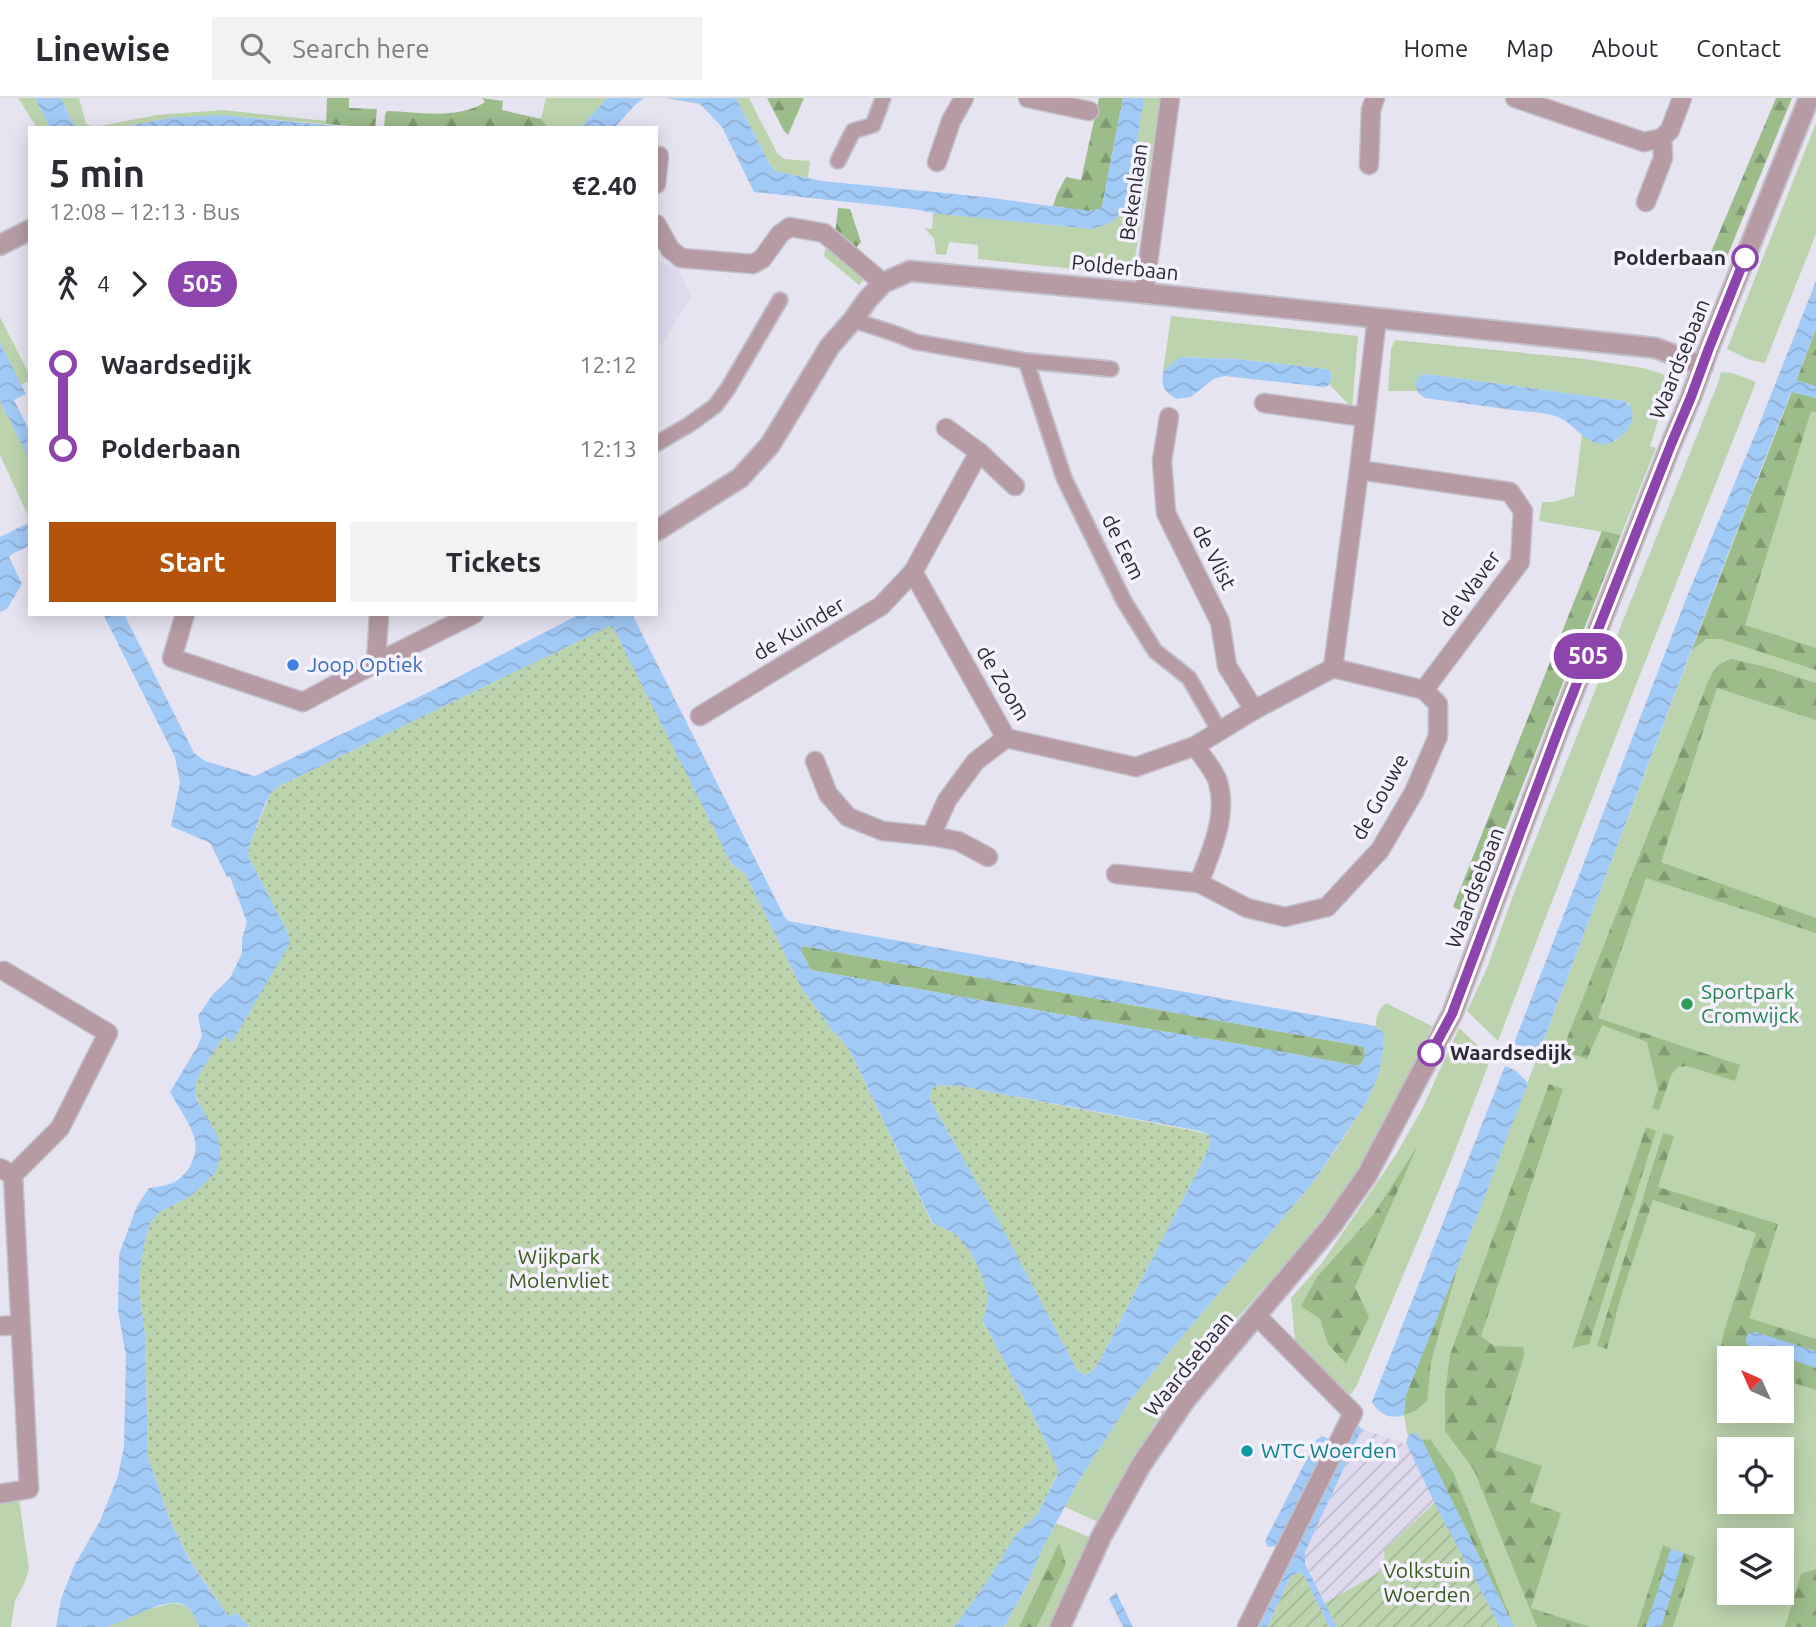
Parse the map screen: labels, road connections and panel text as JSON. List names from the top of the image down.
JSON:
{
  "streets": {
    "street": [
      "Bekenlaan",
      "Polderbaan",
      "Waardsebaan",
      "de Eem",
      "de Vlist",
      "de Waver",
      "de Kuinder",
      "de Zoom",
      "de Gouwe"
    ]
  },
  "crossings": [
    ["Bekenlaan", "Polderbaan"],
    ["Polderbaan", "Waardsebaan"],
    ["de Eem", "de Zoom"],
    ["de Vlist", "de Zoom"],
    ["de Waver", "de Gouwe"],
    ["de Kuinder", "de Zoom"]
  ],
  "parks": ["Wijkpark Molenvliet", "Volkstuin Woerden"],
  "places": [
    "Polderbaan",
    "Joop Optiek",
    "Sportpark Cromwijck",
    "Waardsedijk",
    "WTC Woerden"
  ],
  "lines": ["bus line 505"],
  "north": "top left",
  "page": {
    "header": "Linewise",
    "search": "Search here",
    "nav": [
      "Home",
      "Map",
      "About",
      "Contact"
    ],
    "on_map": "505",
    "heading": ["5 min", "12:08 – 12:13 · Bus", "€2.40"],
    "legs": ["4", "505"],
    "list": [
      {
        "name": "Waardsedijk",
        "value": "12:12"
      },
      {
        "name": "Polderbaan",
        "value": "12:13"
      }
    ],
    "buttons": ["Start", "Tickets"]
  }
}
